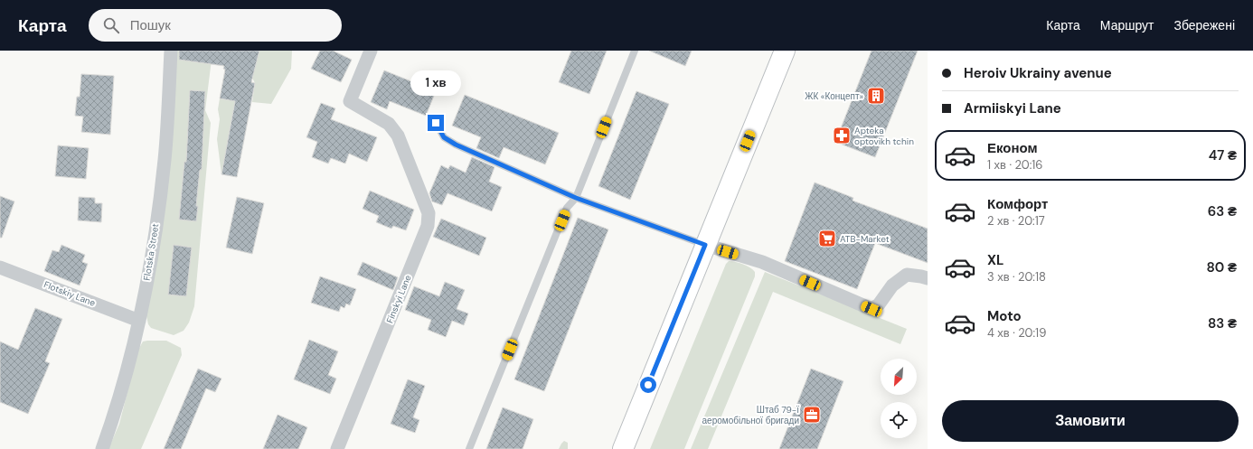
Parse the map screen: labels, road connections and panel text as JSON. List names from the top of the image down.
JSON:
{
  "streets": {
    "street": ["Flotska Street", "Flotskiy Lane", "Finskyi Lane"]
  },
  "crossings": [
    ["Flotska Street", "Flotskiy Lane"]
  ],
  "places": {
    "building": ["ЖК «Концепт»"],
    "pharmacy": ["Apteka optovikh tchin"],
    "supermarket": ["ATB-Market"],
    "office": ["Штаб 79-ї аеромобільної бригади"]
  },
  "north": "bottom left",
  "page": {
    "header": "Карта",
    "search": "Пошук",
    "nav": ["Карта", "Маршрут", "Збережені"],
    "banner": ["Heroiv Ukrainy avenue", "Armiiskyi Lane"],
    "bubble": "1 хв",
    "list": [
      {
        "name": "Економ",
        "note": "1 хв · 20:16",
        "value": "47 ₴"
      },
      {
        "name": "Комфорт",
        "note": "2 хв · 20:17",
        "value": "63 ₴"
      },
      {
        "name": "XL",
        "note": "3 хв · 20:18",
        "value": "80 ₴"
      },
      {
        "name": "Moto",
        "note": "4 хв · 20:19",
        "value": "83 ₴"
      }
    ],
    "buttons": "Замовити"
  }
}
